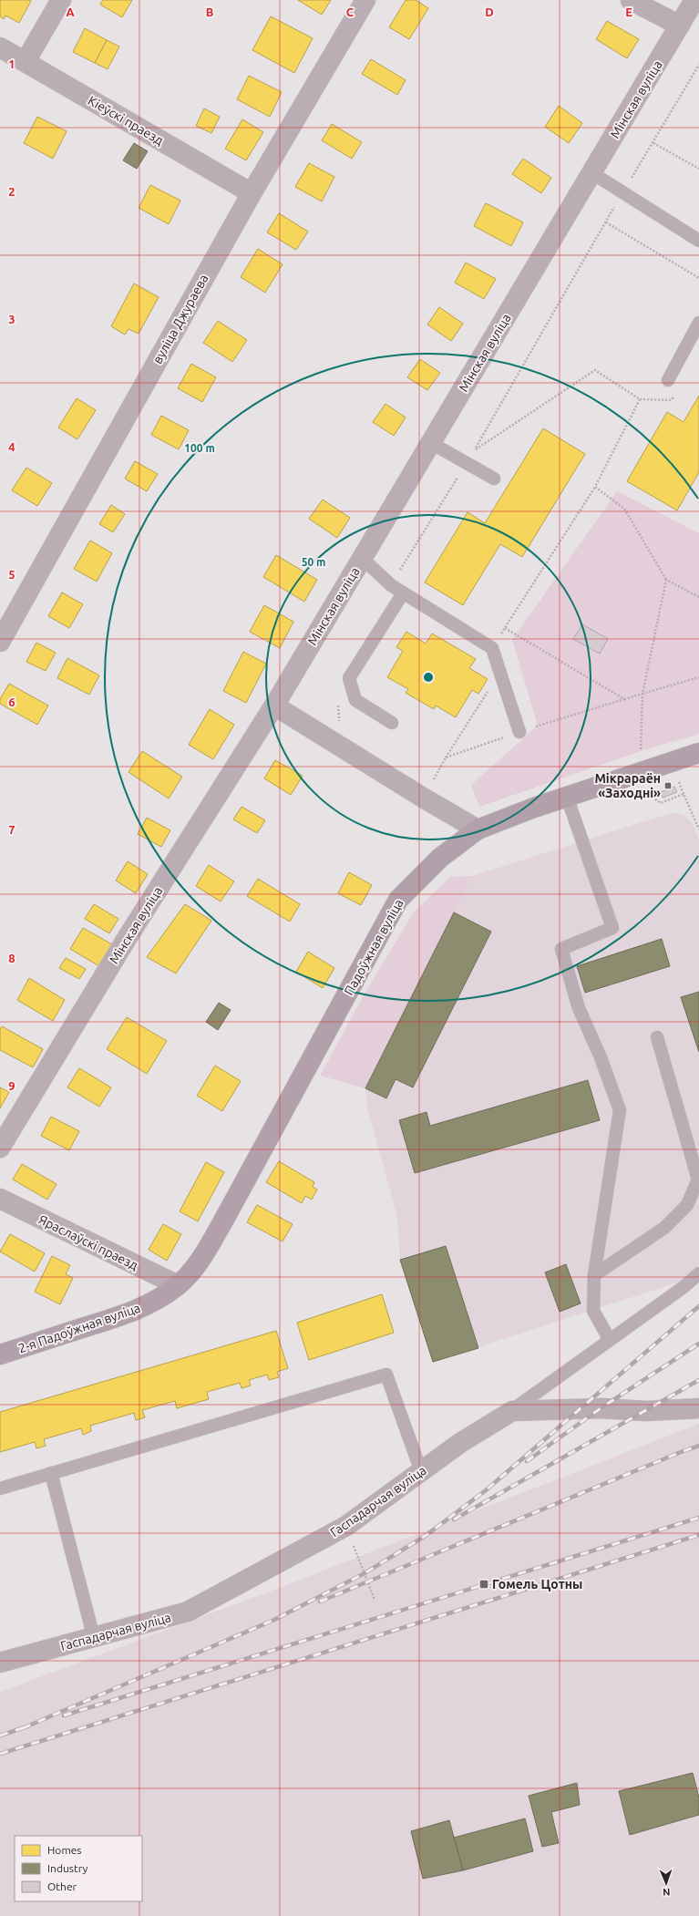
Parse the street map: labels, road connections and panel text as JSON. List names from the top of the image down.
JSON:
{
  "streets": {
    "main road": ["Падоўжная вуліца", "2-я Падоўжная вуліца"],
    "street": [
      "Мінская вуліца",
      "Кіеўскі праезд",
      "вуліца Джураева",
      "Яраслаўскі праезд",
      "Гаспадарчая вуліца"
    ]
  },
  "crossings": [
    ["Кіеўскі праезд", "вуліца Джураева"],
    ["Падоўжная вуліца", "2-я Падоўжная вуліца"],
    ["Яраслаўскі праезд", "2-я Падоўжная вуліца"]
  ],
  "places": {
    "transit": ["Мікрараён «Заходні»", "Гомель Цотны"]
  },
  "legend": ["Homes", "Industry", "Other"],
  "north": "bottom",
  "grid": {
    "columns": [
      "A",
      "B",
      "C",
      "D",
      "E"
    ],
    "rows": [
      "1",
      "2",
      "3",
      "4",
      "5",
      "6",
      "7",
      "8",
      "9"
    ]
  },
  "rings": ["100 m", "50 m"]
}
